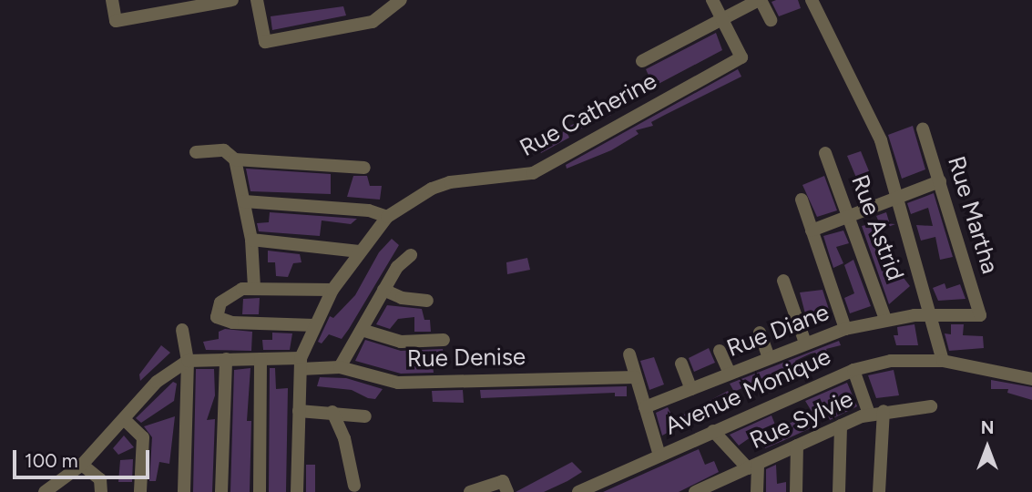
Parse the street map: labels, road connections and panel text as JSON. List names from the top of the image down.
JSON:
{
  "streets": {
    "street": [
      "Rue Catherine",
      "Rue Martha",
      "Rue Astrid",
      "Rue Diane",
      "Rue Denise",
      "Avenue Monique",
      "Rue Sylvie"
    ]
  },
  "crossings": [
    ["Rue Catherine", "Rue Denise"],
    ["Rue Martha", "Rue Diane"],
    ["Rue Astrid", "Rue Diane"]
  ],
  "scale_bar": "100 m",
  "north": "top"
}
